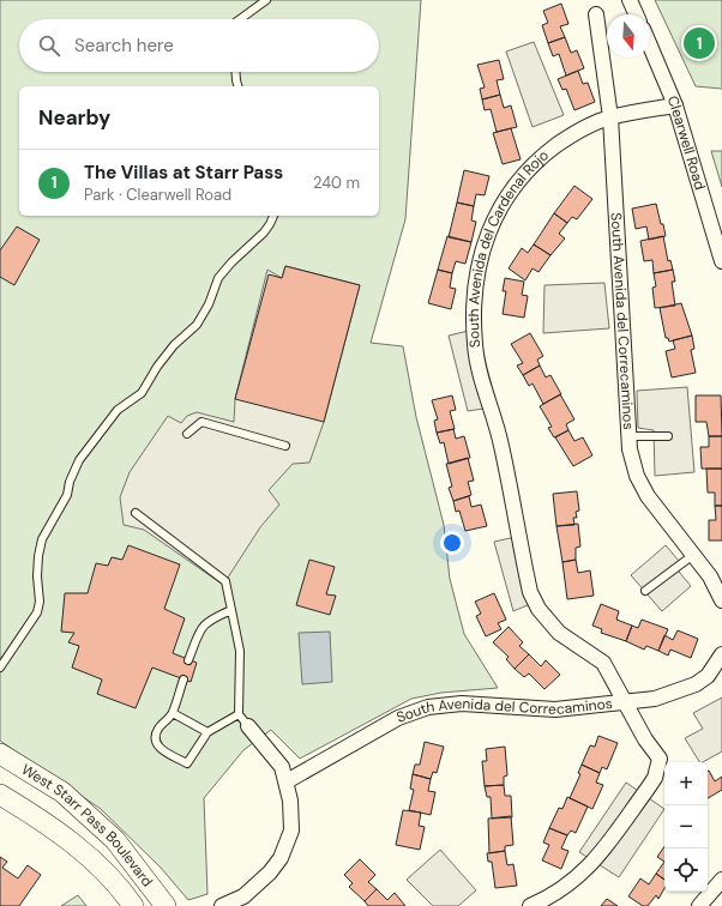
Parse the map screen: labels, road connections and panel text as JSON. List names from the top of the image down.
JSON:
{
  "streets": {
    "street": [
      "Clearwell Road",
      "South Avenida del Cardenal Rojo",
      "South Avenida del Correcaminos",
      "West Starr Pass Boulevard"
    ]
  },
  "crossings": [
    ["Clearwell Road", "South Avenida del Cardenal Rojo"],
    ["South Avenida del Cardenal Rojo", "South Avenida del Correcaminos"]
  ],
  "north": "bottom",
  "page": {
    "search": "Search here",
    "pins": "1",
    "heading": "Nearby",
    "list": [
      {
        "mark": "1",
        "name": "The Villas at Starr Pass",
        "note": "Park · Clearwell Road",
        "value": "240 m"
      }
    ],
    "map_buttons": ["+", "−"]
  }
}
